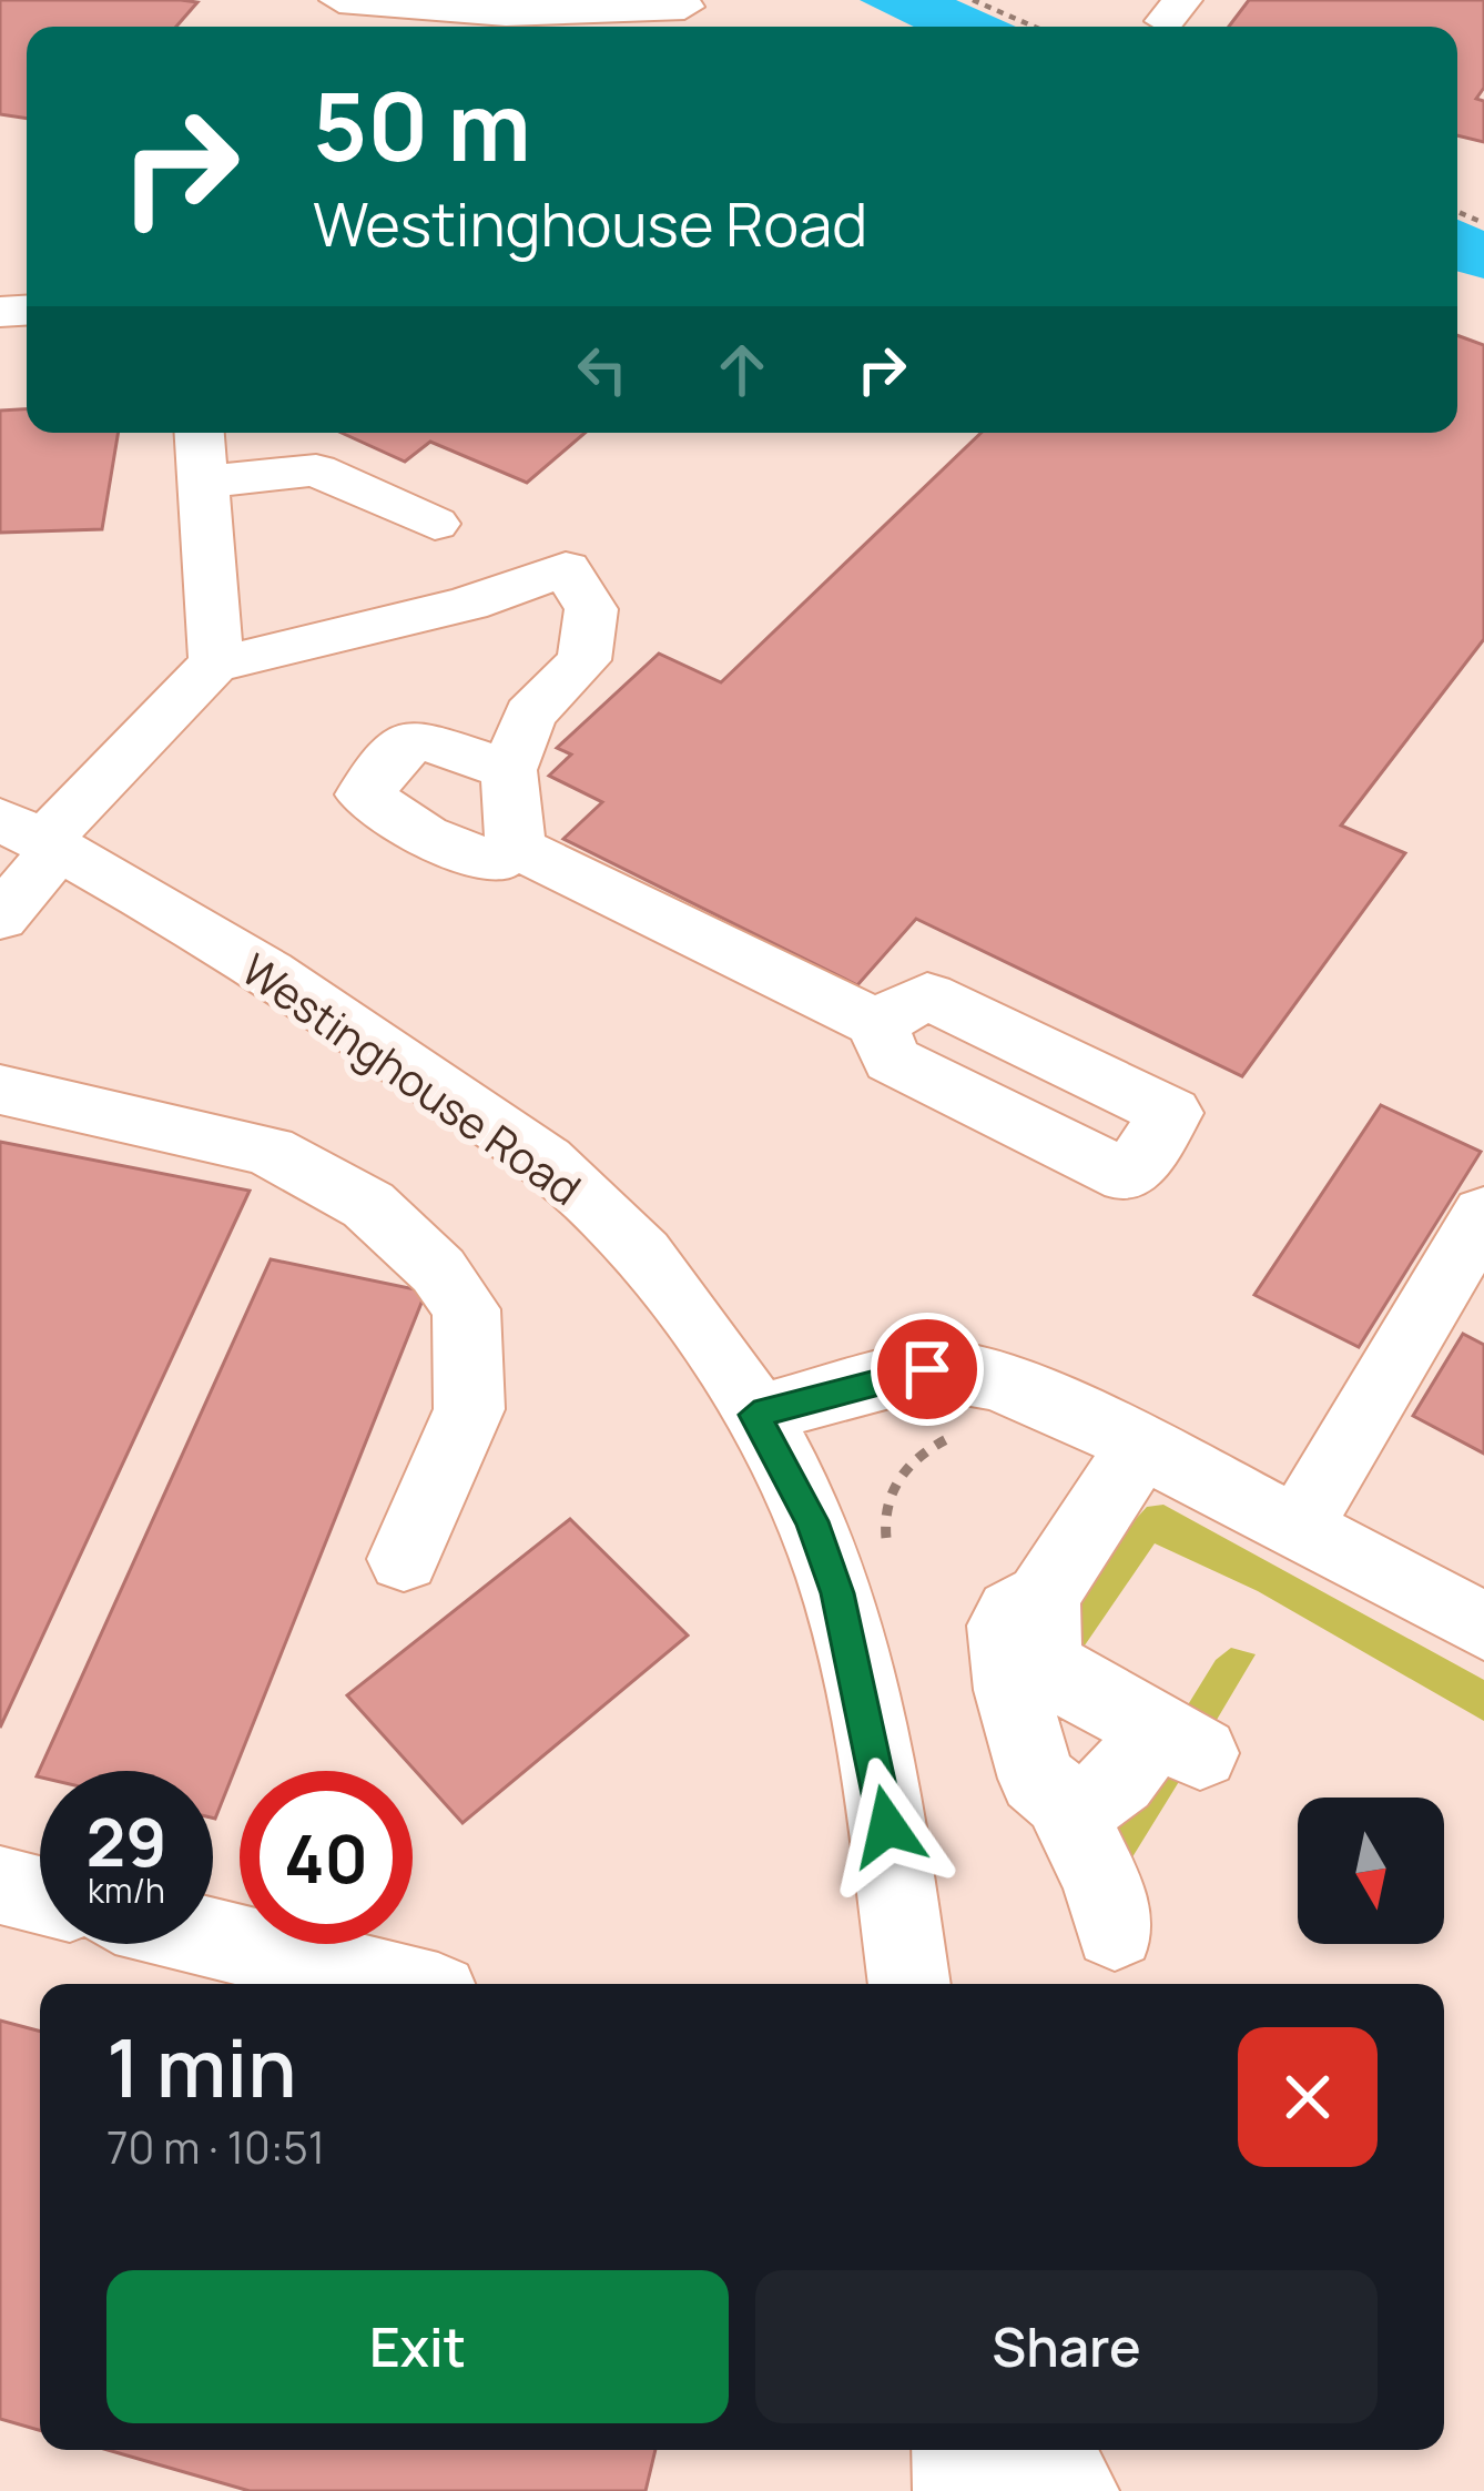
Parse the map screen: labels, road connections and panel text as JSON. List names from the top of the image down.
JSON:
{
  "streets": {
    "street": ["Westinghouse Road"]
  },
  "north": "bottom",
  "page": {
    "turn": ["50 m", "Westinghouse Road"],
    "speed": "29 km/h",
    "limit": "40",
    "heading": ["1 min", "70 m · 10:51"],
    "buttons": ["Exit", "Share"]
  }
}
